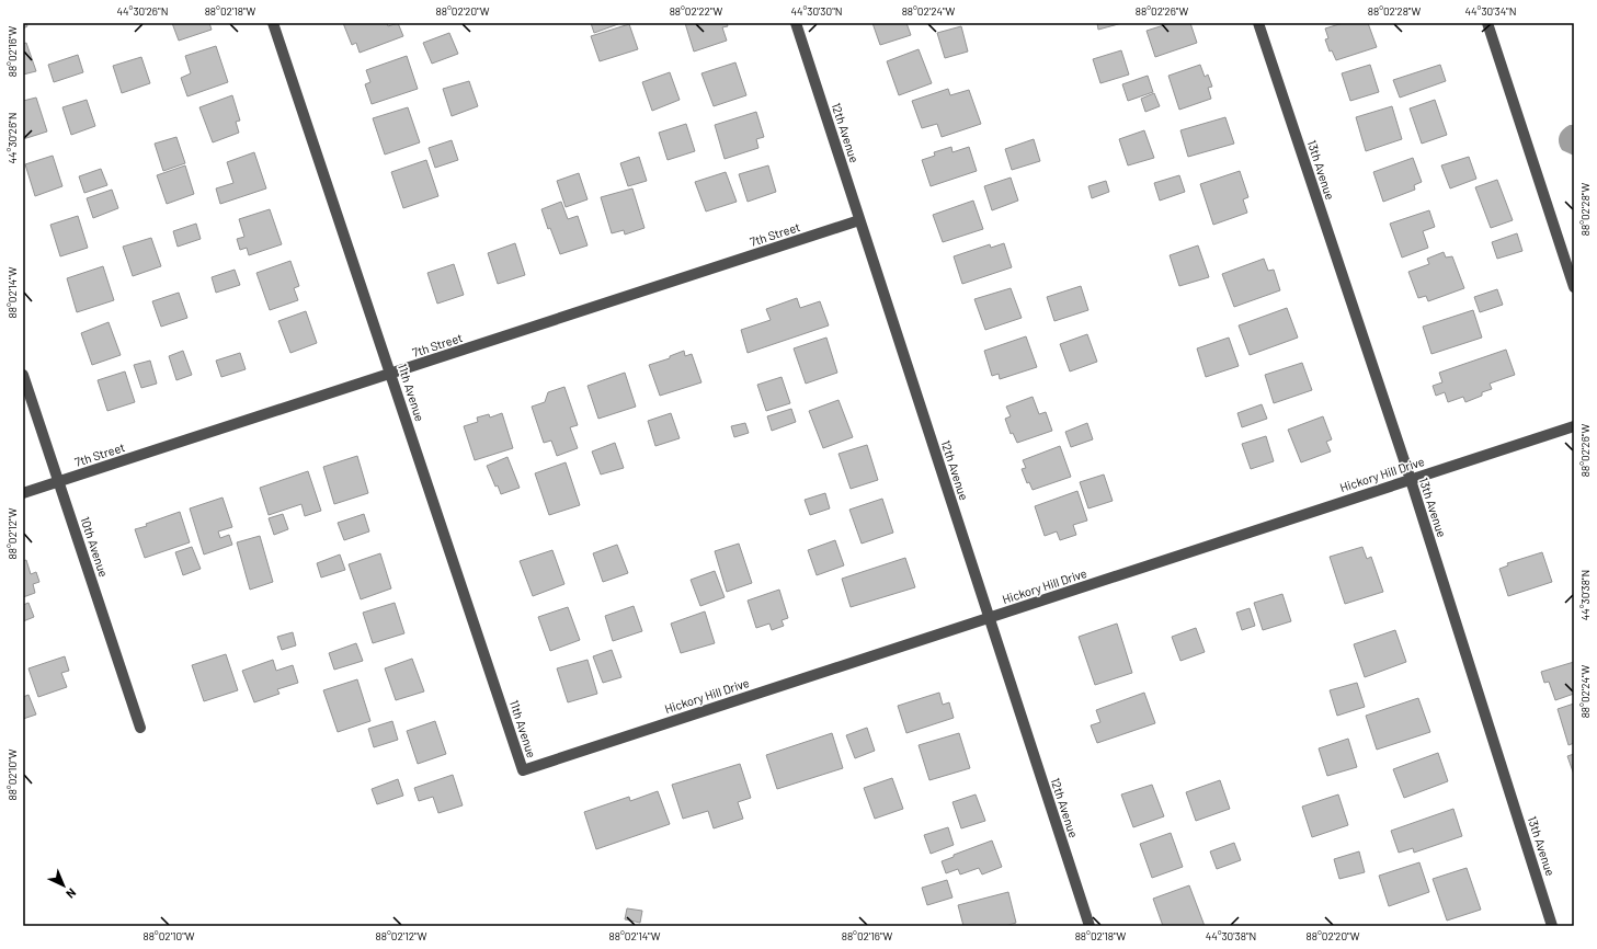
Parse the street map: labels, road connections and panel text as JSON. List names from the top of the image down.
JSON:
{
  "streets": {
    "street": [
      "12th Avenue",
      "13th Avenue",
      "7th Street",
      "11th Avenue",
      "Hickory Hill Drive",
      "10th Avenue"
    ]
  },
  "crossings": [
    ["12th Avenue", "7th Street"],
    ["12th Avenue", "Hickory Hill Drive"],
    ["13th Avenue", "Hickory Hill Drive"],
    ["7th Street", "11th Avenue"],
    ["7th Street", "10th Avenue"],
    ["11th Avenue", "Hickory Hill Drive"]
  ],
  "north": "bottom right",
  "coordinates": [
    "44°30'26\"N",
    "88°02'18\"W",
    "88°02'20\"W",
    "88°02'22\"W",
    "44°30'30\"N",
    "88°02'24\"W",
    "88°02'26\"W",
    "88°02'28\"W",
    "44°30'34\"N",
    "88°02'16\"W",
    "88°02'14\"W",
    "88°02'12\"W",
    "44°30'38\"N",
    "88°02'10\"W"
  ]
}
